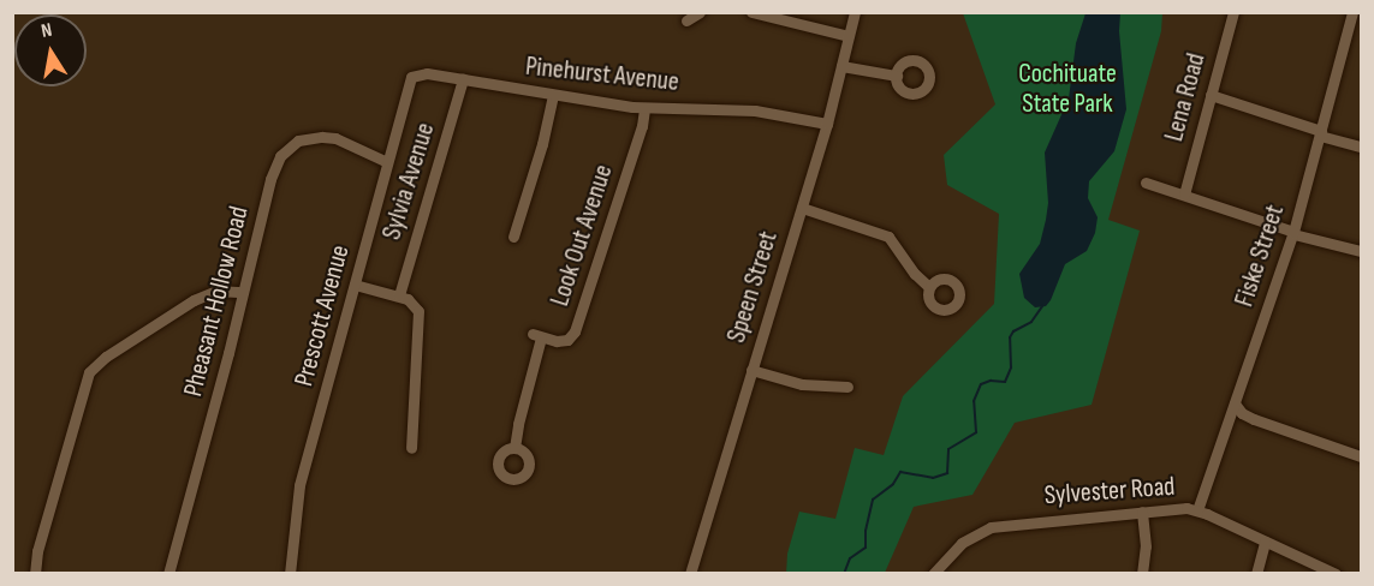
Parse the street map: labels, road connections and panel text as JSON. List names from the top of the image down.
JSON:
{
  "streets": {
    "street": [
      "Pinehurst Avenue",
      "Lena Road",
      "Sylvia Avenue",
      "Look Out Avenue",
      "Fiske Street",
      "Speen Street",
      "Pheasant Hollow Road",
      "Prescott Avenue",
      "Sylvester Road"
    ]
  },
  "crossings": [
    ["Pinehurst Avenue", "Sylvia Avenue"],
    ["Pinehurst Avenue", "Look Out Avenue"],
    ["Pinehurst Avenue", "Speen Street"],
    ["Pinehurst Avenue", "Prescott Avenue"],
    ["Fiske Street", "Sylvester Road"],
    ["Pheasant Hollow Road", "Prescott Avenue"]
  ],
  "parks": ["Cochituate State Park"],
  "north": "top"
}
